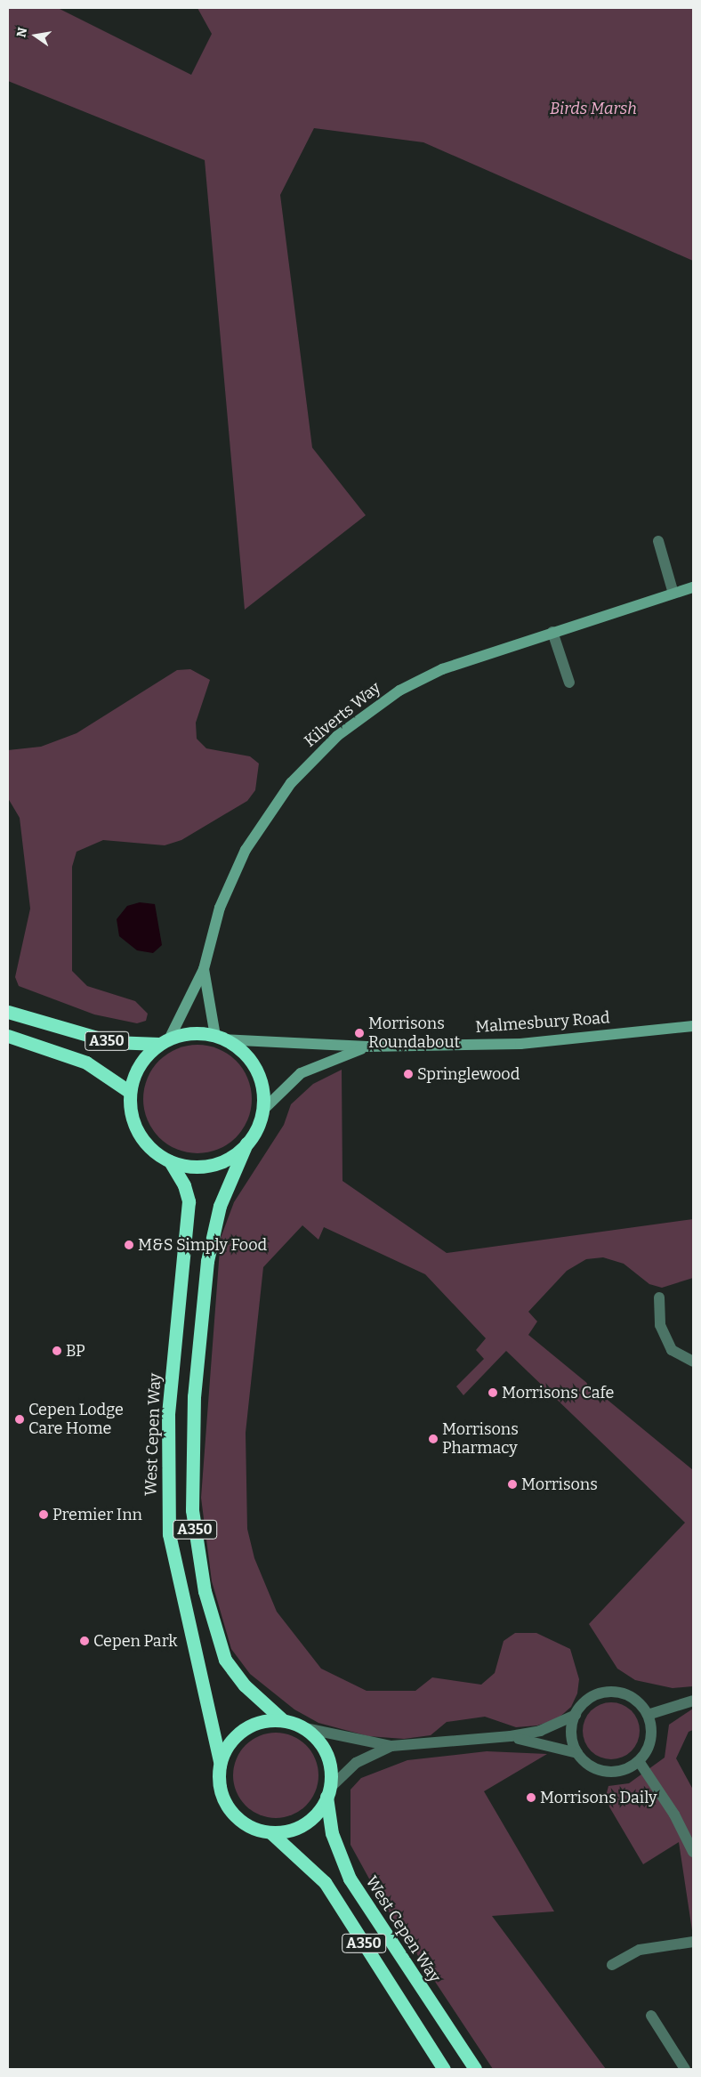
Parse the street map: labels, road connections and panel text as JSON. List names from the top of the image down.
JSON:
{
  "streets": {
    "highway": ["A350", "West Cepen Way"],
    "main road": ["Kilverts Way", "Malmesbury Road"]
  },
  "crossings": [
    ["Kilverts Way", "Malmesbury Road"],
    ["Kilverts Way", "A350"],
    ["Kilverts Way", "West Cepen Way"],
    ["Malmesbury Road", "A350"],
    ["Malmesbury Road", "West Cepen Way"],
    ["A350", "West Cepen Way"]
  ],
  "parks": ["Birds Marsh"],
  "places": [
    "Morrisons Roundabout",
    "Springlewood",
    "M&S Simply Food",
    "BP",
    "Morrisons Cafe",
    "Cepen Lodge Care Home",
    "Morrisons Pharmacy",
    "Morrisons",
    "Premier Inn",
    "Cepen Park",
    "Morrisons Daily"
  ],
  "north": "left"
}
